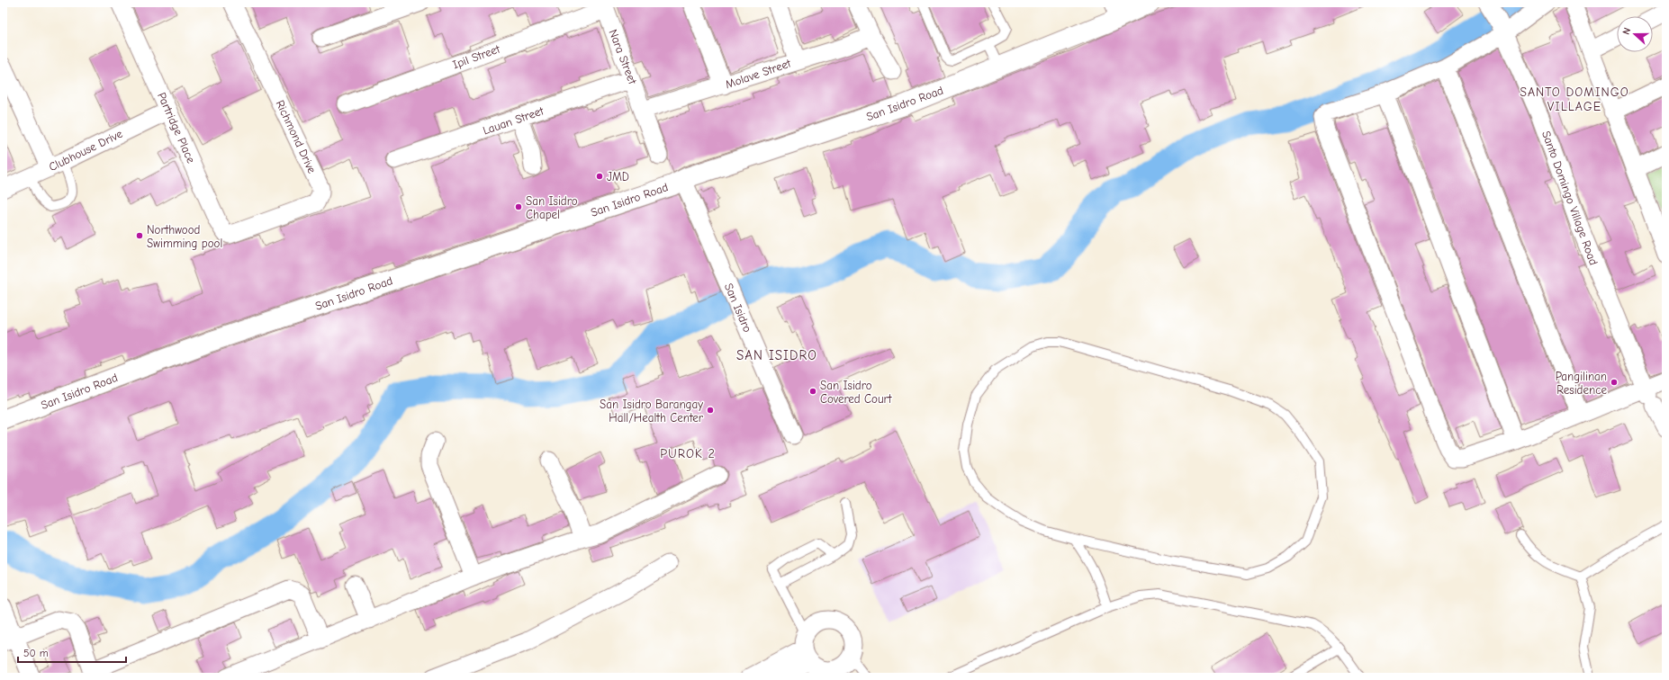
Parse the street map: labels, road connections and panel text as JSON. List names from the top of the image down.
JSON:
{
  "streets": {
    "main road": ["San Isidro Road"],
    "street": [
      "Ipil Street",
      "Nara Street",
      "Molave Street",
      "Lauan Street",
      "Partridge Place",
      "Richmond Drive",
      "Clubhouse Drive",
      "Santo Domingo Village Road",
      "San Isidro"
    ]
  },
  "crossings": [
    ["Ipil Street", "Nara Street"],
    ["Nara Street", "Molave Street"],
    ["Nara Street", "Lauan Street"],
    ["San Isidro Road", "San Isidro"],
    ["Partridge Place", "Richmond Drive"],
    ["Partridge Place", "Clubhouse Drive"]
  ],
  "districts": ["SANTO DOMINGO VILLAGE", "SAN ISIDRO", "PUROK 2"],
  "places": [
    "JMD",
    "San Isidro Chapel",
    "Northwood Swimming pool",
    "Pangilinan Residence",
    "San Isidro Covered Court",
    "San Isidro Barangay Hall/Health Center"
  ],
  "scale_bar": "50 m",
  "north": "left"
}
